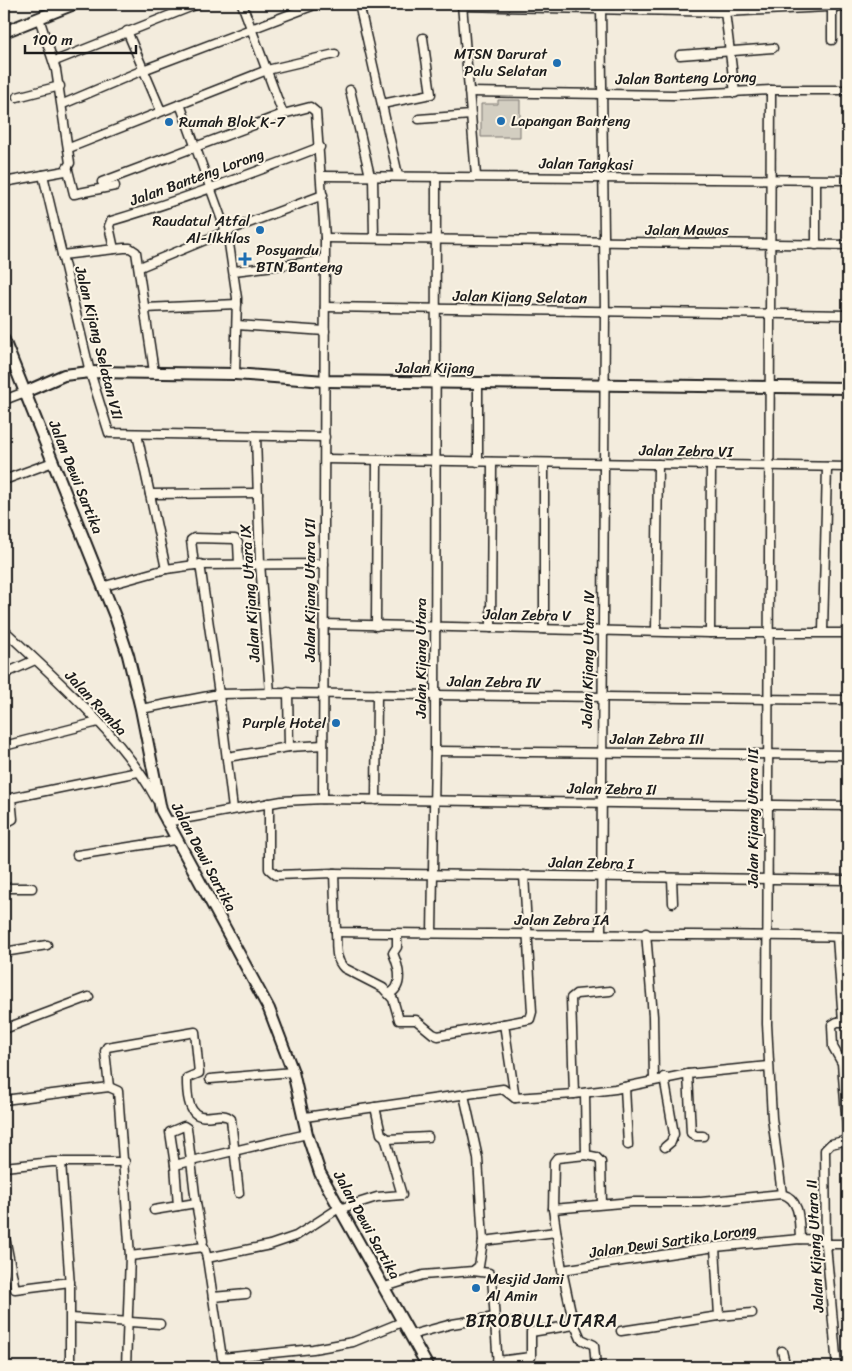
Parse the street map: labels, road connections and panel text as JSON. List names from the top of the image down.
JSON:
{
  "streets": {
    "main road": ["Jalan Kijang", "Jalan Dewi Sartika"],
    "street": [
      "Jalan Banteng Lorong",
      "Jalan Tangkasi",
      "Jalan Mawas",
      "Jalan Kijang Selatan",
      "Jalan Kijang Selatan VII",
      "Jalan Zebra VI",
      "Jalan Kijang Utara VII",
      "Jalan Kijang Utara IX",
      "Jalan Zebra V",
      "Jalan Kijang Utara",
      "Jalan Kijang Utara IV",
      "Jalan Zebra IV",
      "Jalan Ramba",
      "Jalan Zebra III",
      "Jalan Zebra II",
      "Jalan Kijang Utara III",
      "Jalan Zebra I",
      "Jalan Zebra IA",
      "Jalan Dewi Sartika Lorong",
      "Jalan Kijang Utara II"
    ]
  },
  "crossings": [
    ["Jalan Banteng Lorong", "Jalan Tangkasi"],
    ["Jalan Banteng Lorong", "Jalan Mawas"],
    ["Jalan Banteng Lorong", "Jalan Kijang Selatan"],
    ["Jalan Kijang Selatan", "Jalan Kijang"],
    ["Jalan Kijang Selatan", "Jalan Kijang Utara"],
    ["Jalan Kijang Selatan", "Jalan Kijang Utara IV"],
    ["Jalan Kijang Selatan VII", "Jalan Kijang"],
    ["Jalan Kijang Selatan VII", "Jalan Kijang Utara VII"],
    ["Jalan Kijang Selatan VII", "Jalan Kijang Utara IX"],
    ["Jalan Kijang", "Jalan Dewi Sartika"],
    ["Jalan Kijang", "Jalan Kijang Utara VII"],
    ["Jalan Kijang", "Jalan Kijang Utara"],
    ["Jalan Kijang", "Jalan Kijang Utara IV"],
    ["Jalan Kijang", "Jalan Kijang Utara III"],
    ["Jalan Zebra VI", "Jalan Kijang Utara VII"],
    ["Jalan Zebra VI", "Jalan Kijang Utara"],
    ["Jalan Zebra VI", "Jalan Kijang Utara IV"],
    ["Jalan Zebra VI", "Jalan Kijang Utara III"],
    ["Jalan Dewi Sartika", "Jalan Zebra IV"],
    ["Jalan Dewi Sartika", "Jalan Ramba"],
    ["Jalan Dewi Sartika", "Jalan Zebra II"],
    ["Jalan Kijang Utara VII", "Jalan Zebra V"],
    ["Jalan Kijang Utara VII", "Jalan Zebra IV"],
    ["Jalan Kijang Utara VII", "Jalan Zebra II"],
    ["Jalan Kijang Utara IX", "Jalan Zebra IV"],
    ["Jalan Zebra V", "Jalan Kijang Utara"],
    ["Jalan Zebra V", "Jalan Kijang Utara IV"],
    ["Jalan Zebra V", "Jalan Kijang Utara III"],
    ["Jalan Kijang Utara", "Jalan Zebra IV"],
    ["Jalan Kijang Utara", "Jalan Zebra III"],
    ["Jalan Kijang Utara", "Jalan Zebra II"],
    ["Jalan Kijang Utara", "Jalan Zebra I"],
    ["Jalan Kijang Utara", "Jalan Zebra IA"],
    ["Jalan Kijang Utara IV", "Jalan Zebra IV"],
    ["Jalan Kijang Utara IV", "Jalan Zebra III"],
    ["Jalan Kijang Utara IV", "Jalan Zebra II"],
    ["Jalan Kijang Utara IV", "Jalan Zebra I"],
    ["Jalan Kijang Utara IV", "Jalan Zebra IA"],
    ["Jalan Zebra IV", "Jalan Kijang Utara III"],
    ["Jalan Zebra III", "Jalan Kijang Utara III"],
    ["Jalan Zebra II", "Jalan Kijang Utara III"],
    ["Jalan Zebra II", "Jalan Zebra I"],
    ["Jalan Kijang Utara III", "Jalan Zebra I"],
    ["Jalan Kijang Utara III", "Jalan Zebra IA"],
    ["Jalan Dewi Sartika Lorong", "Jalan Kijang Utara II"]
  ],
  "districts": ["BIROBULI UTARA"],
  "places": {
    "other": [
      "MTSN Darurat Palu Selatan",
      "Lapangan Banteng",
      "Rumah Blok K-7",
      "Raudatul Atfal Al-Ilkhlas",
      "Purple Hotel",
      "Mesjid Jami Al Amin"
    ],
    "health": ["Posyandu BTN Banteng"]
  },
  "scale_bar": "100 m"
}
